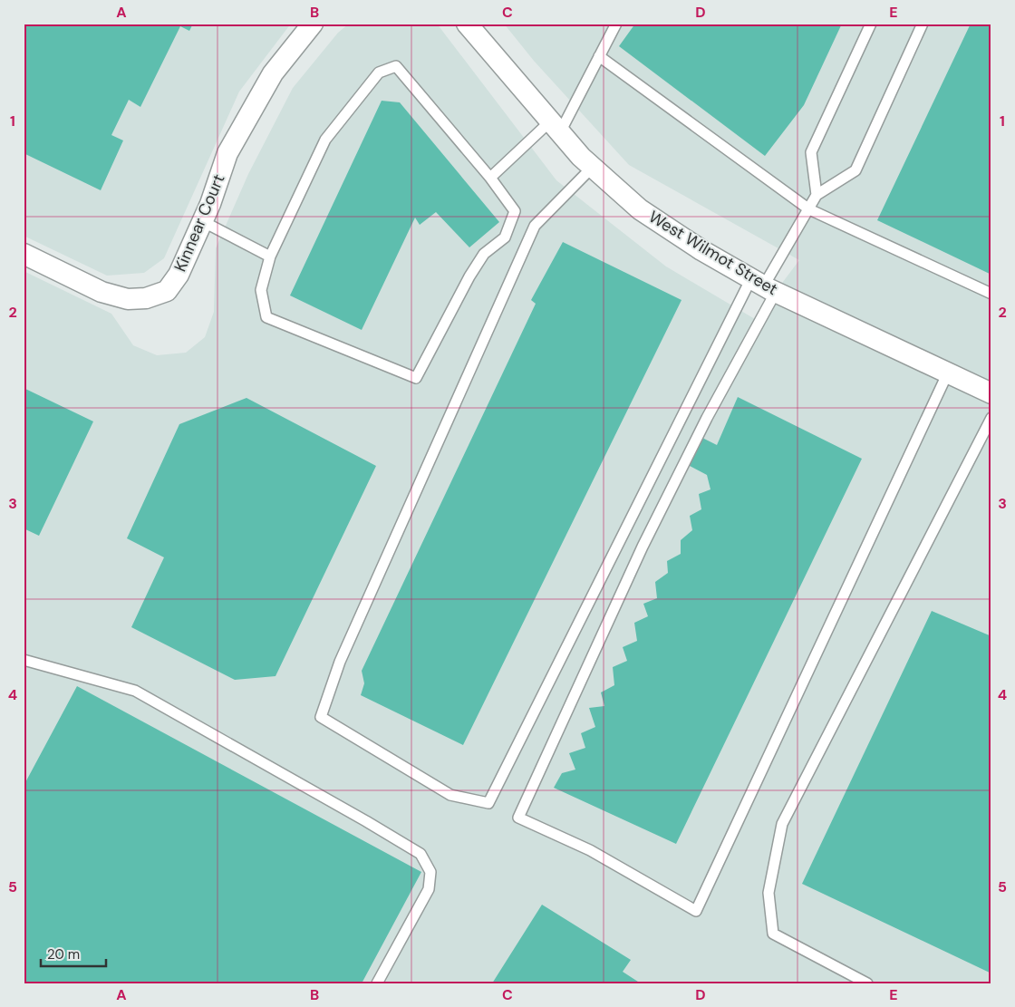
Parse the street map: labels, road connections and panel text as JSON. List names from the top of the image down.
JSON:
{
  "streets": {
    "street": ["Kinnear Court", "West Wilmot Street"]
  },
  "scale_bar": "20 m",
  "grid": {
    "columns": [
      "A",
      "B",
      "C",
      "D",
      "E"
    ],
    "rows": [
      "1",
      "2",
      "3",
      "4",
      "5"
    ]
  }
}
